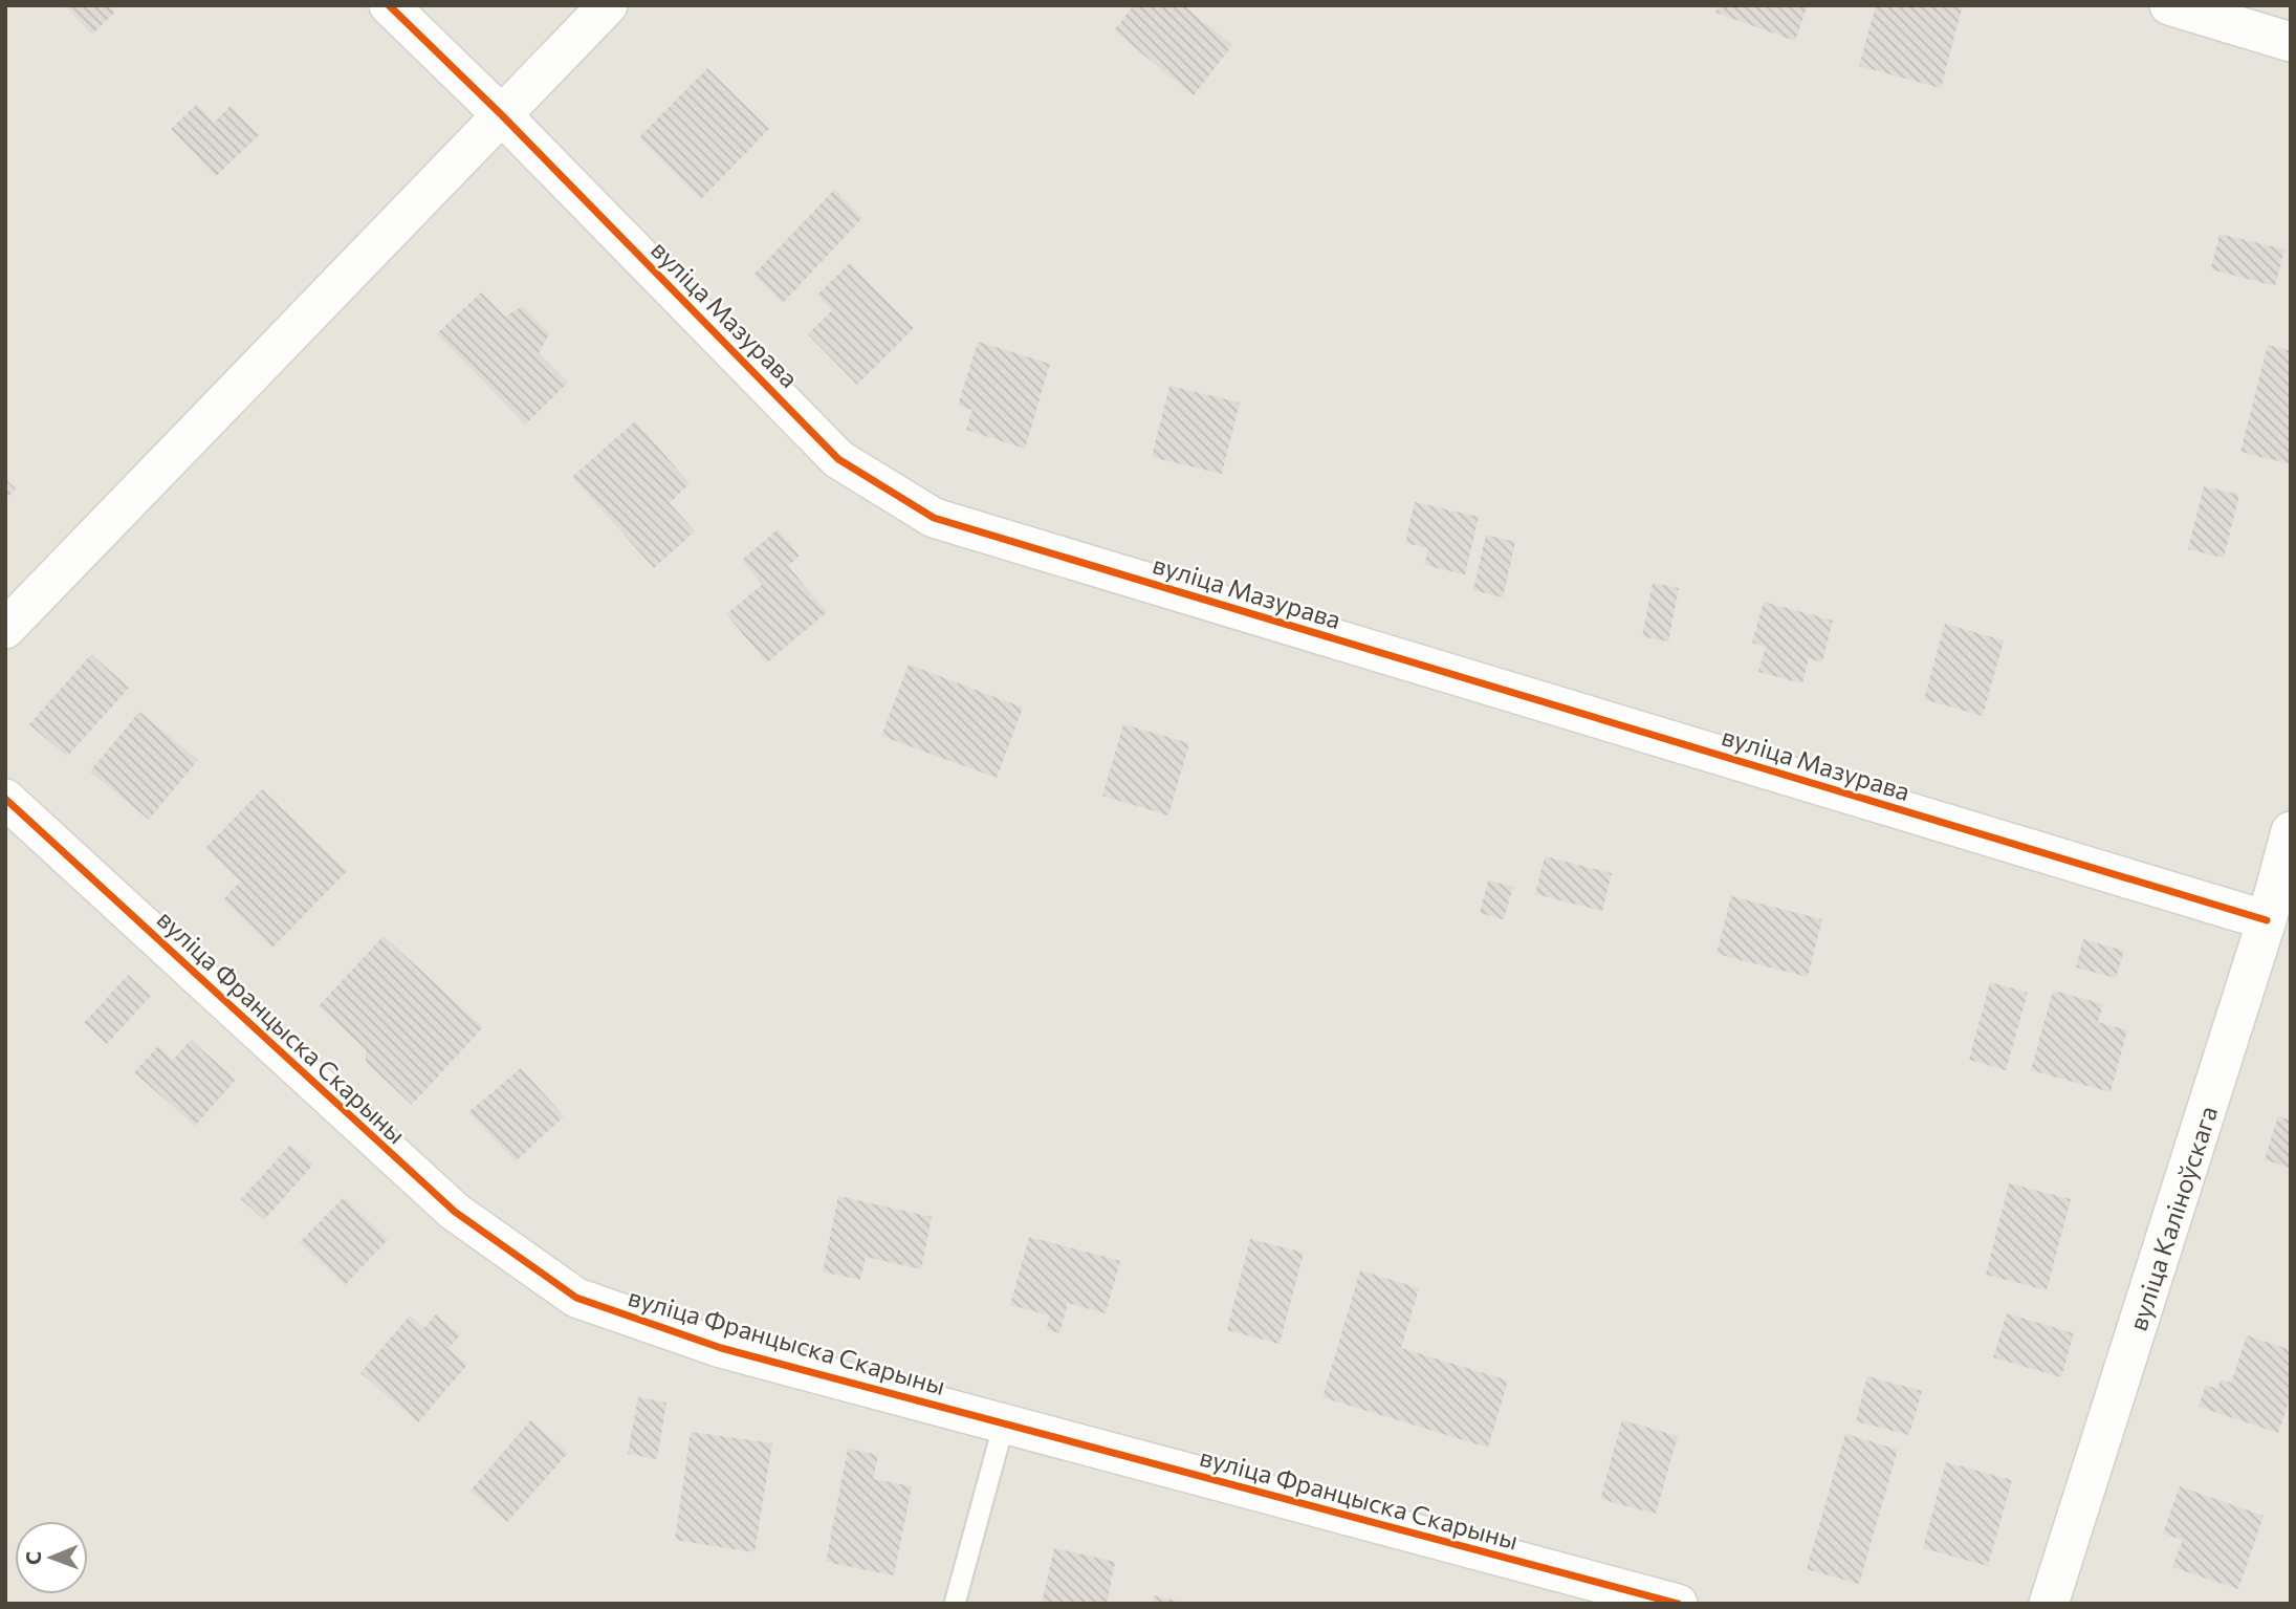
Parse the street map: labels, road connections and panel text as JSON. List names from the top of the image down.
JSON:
{
  "streets": {
    "street": ["вуліца Мазурава", "вуліца Францыска Скарыны", "вуліца Каліноўскага"]
  },
  "crossings": [
    ["вуліца Мазурава", "вуліца Каліноўскага"]
  ],
  "north": "left"
}
